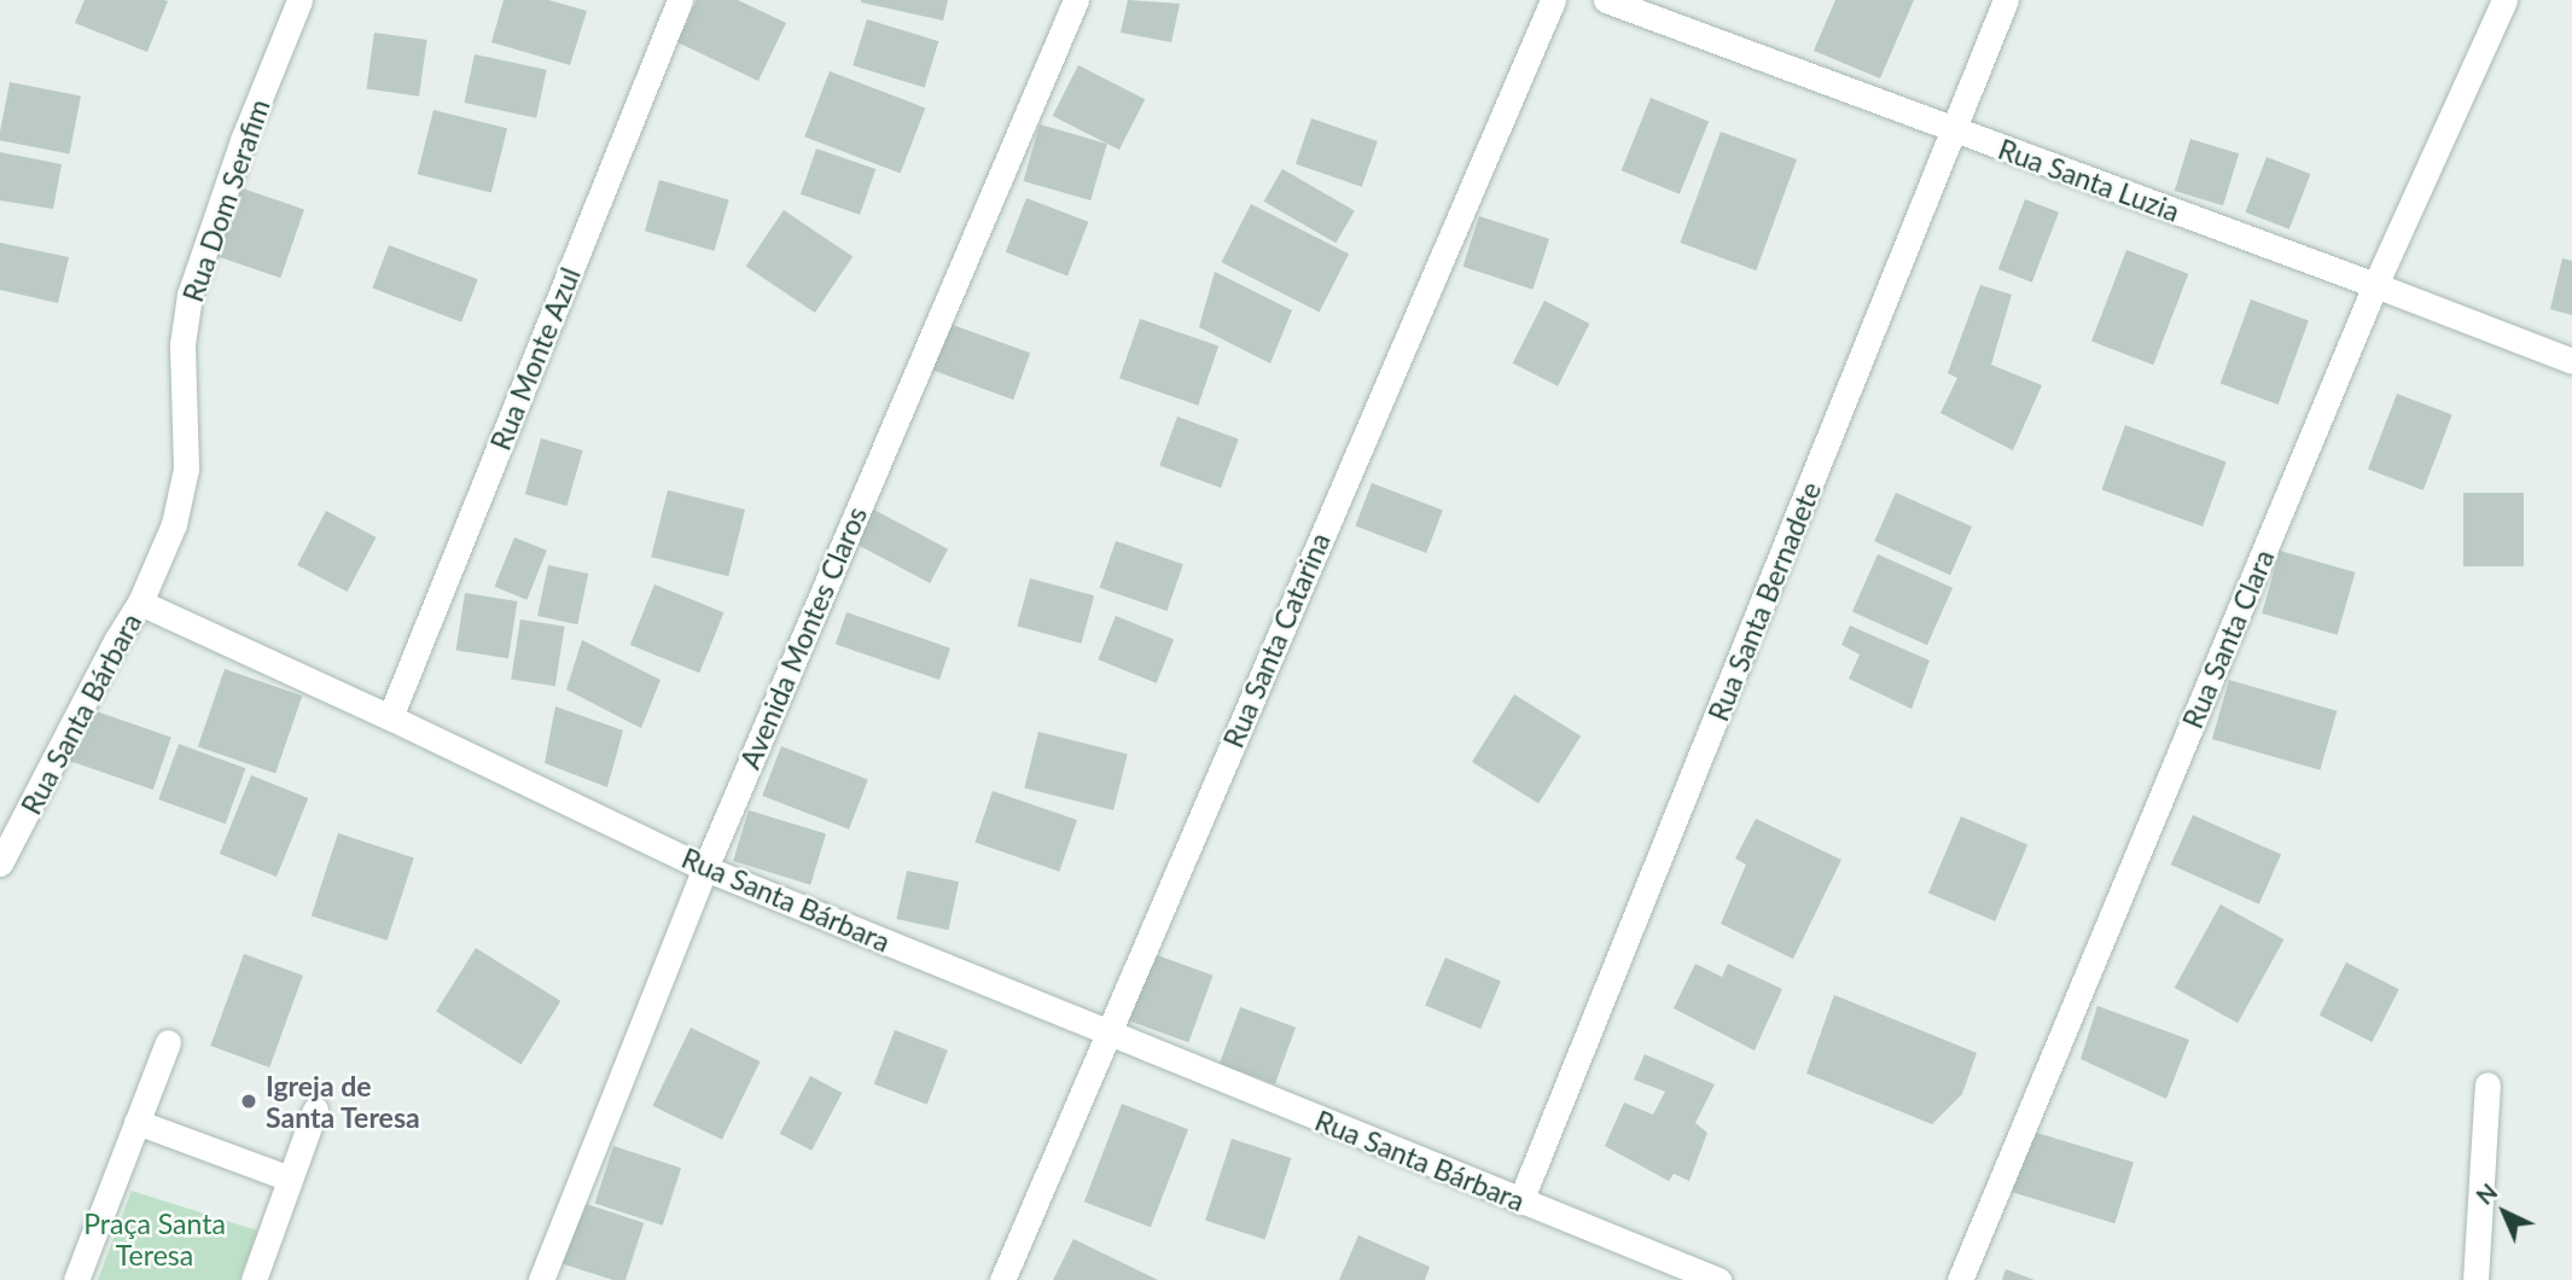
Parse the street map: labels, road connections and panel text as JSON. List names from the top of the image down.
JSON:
{
  "streets": {
    "street": [
      "Rua Santa Luzia",
      "Rua Dom Serafim",
      "Rua Monte Azul",
      "Rua Santa Bernadete",
      "Avenida Montes Claros",
      "Rua Santa Clara",
      "Rua Santa Catarina",
      "Rua Santa Bárbara"
    ]
  },
  "crossings": [
    ["Rua Santa Luzia", "Rua Santa Bernadete"],
    ["Rua Santa Luzia", "Rua Santa Clara"],
    ["Rua Dom Serafim", "Rua Santa Bárbara"],
    ["Rua Monte Azul", "Rua Santa Bárbara"],
    ["Rua Santa Bernadete", "Rua Santa Bárbara"],
    ["Avenida Montes Claros", "Rua Santa Bárbara"],
    ["Rua Santa Catarina", "Rua Santa Bárbara"]
  ],
  "parks": ["Praça Santa Teresa"],
  "places": ["Igreja de Santa Teresa"],
  "north": "top left"
}
